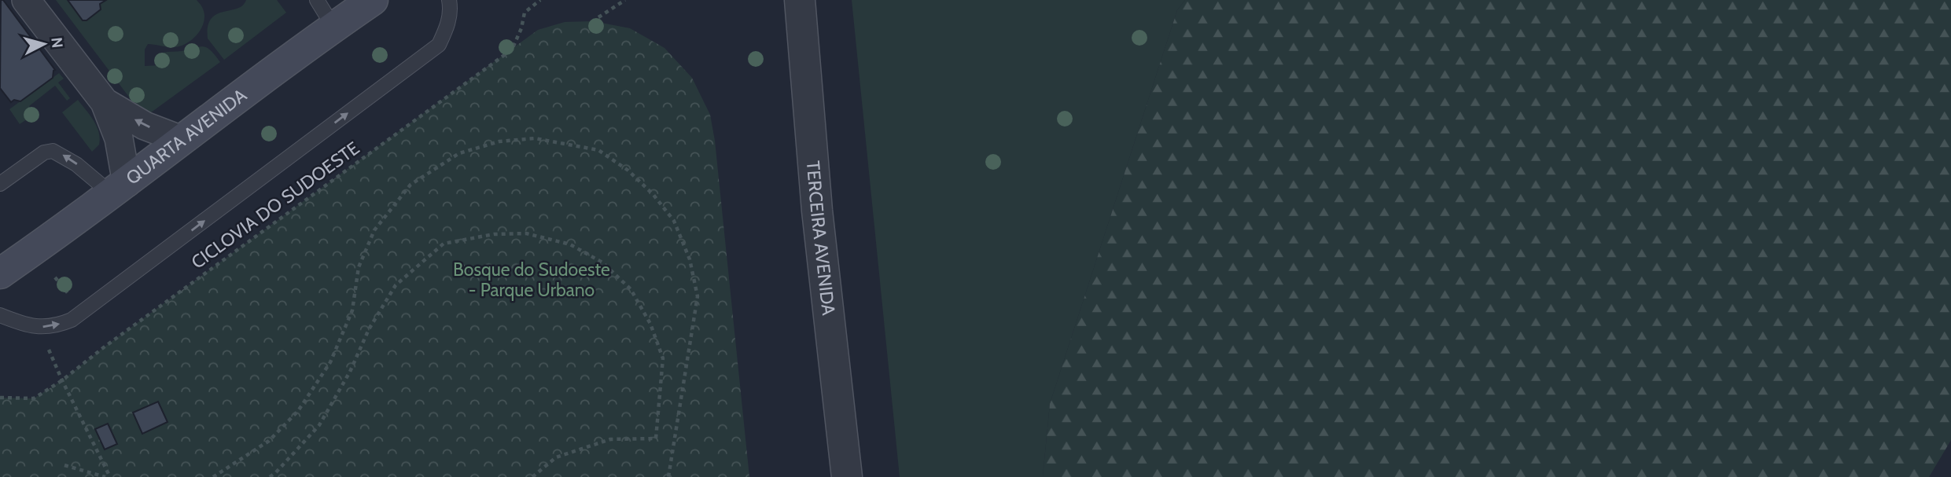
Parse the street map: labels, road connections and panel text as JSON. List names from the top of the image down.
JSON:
{
  "streets": {
    "main road": ["QUARTA AVENIDA"],
    "street": ["TERCEIRA AVENIDA"],
    "path": ["CICLOVIA DO SUDOESTE"]
  },
  "parks": ["Bosque do Sudoeste - Parque Urbano"],
  "north": "right"
}
